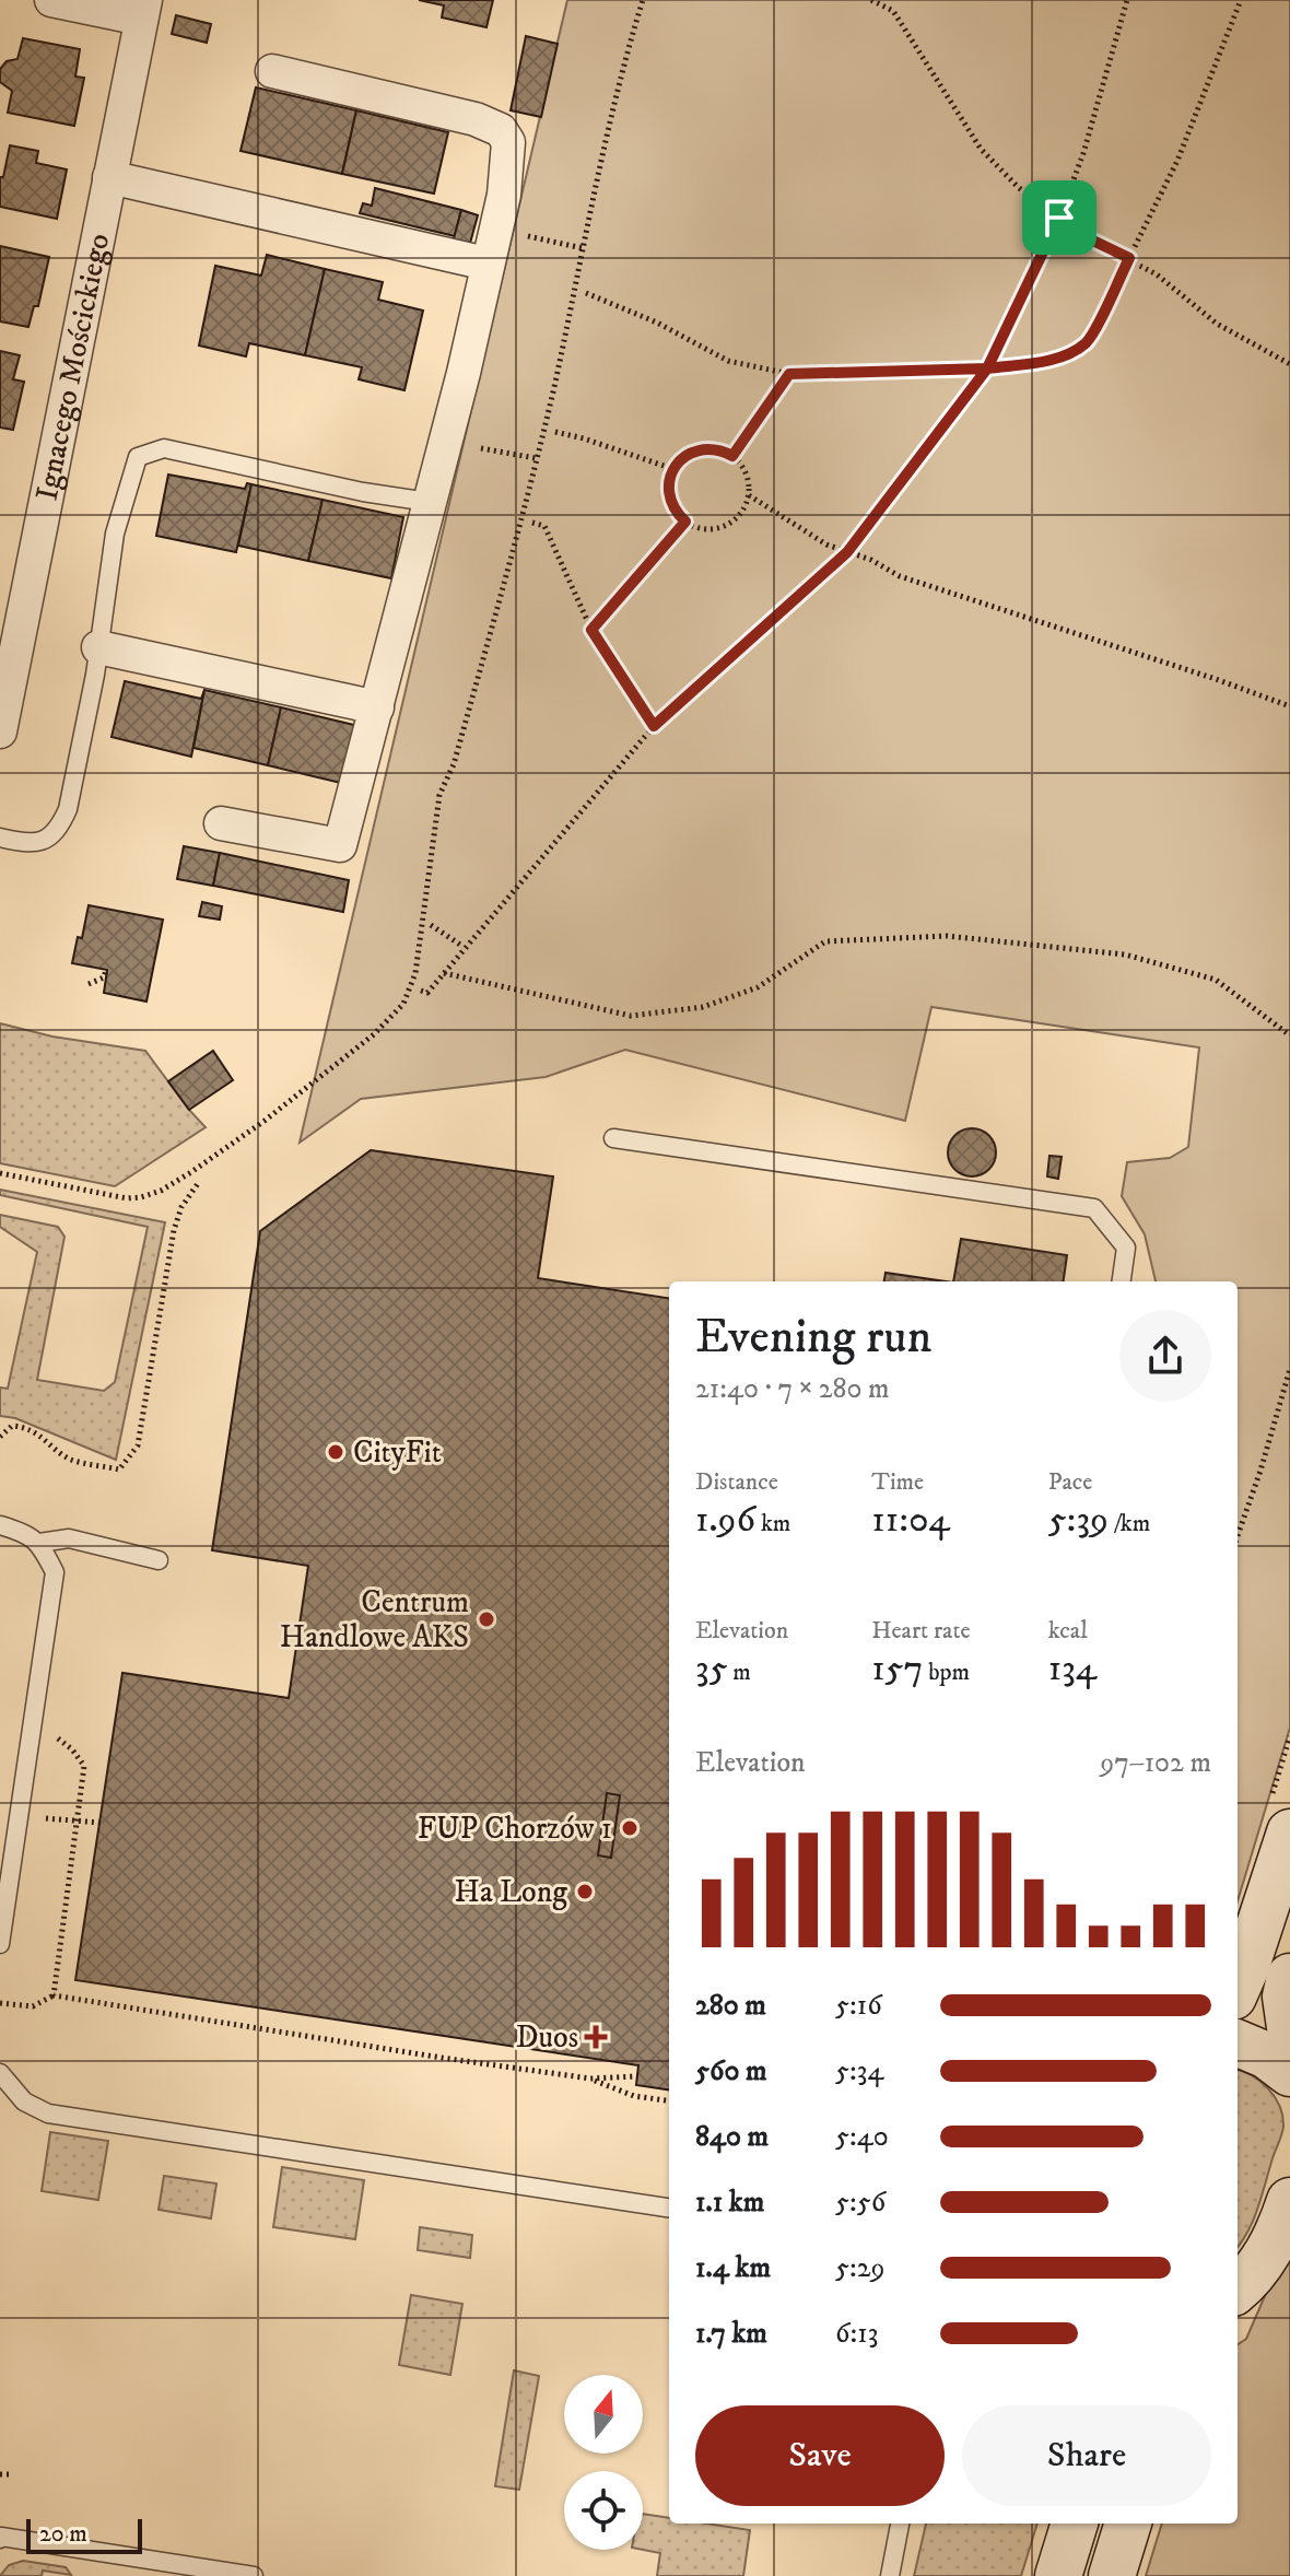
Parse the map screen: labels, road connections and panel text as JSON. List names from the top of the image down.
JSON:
{
  "streets": {
    "street": ["Ignacego Mościckiego"]
  },
  "places": {
    "other": [
      "CityFit",
      "Centrum Handlowe AKS",
      "FUP Chorzów 1",
      "Ha Long"
    ],
    "health": ["Duos"]
  },
  "scale_bar": "20 m",
  "north": "top",
  "page": {
    "heading": ["Evening run", "21:40 · 7 × 280 m"],
    "stats": [
      ["Distance", "1.96 km"],
      ["Time", "11:04"],
      ["Pace", "5:39 /km"],
      ["Elevation", "35 m"],
      ["Heart rate", "157 bpm"],
      ["kcal", "134"]
    ],
    "chart": ["Elevation", "97–102 m"],
    "list": [
      {
        "name": "280 m",
        "note": "5:16"
      },
      {
        "name": "560 m",
        "note": "5:34"
      },
      {
        "name": "840 m",
        "note": "5:40"
      },
      {
        "name": "1.1 km",
        "note": "5:56"
      },
      {
        "name": "1.4 km",
        "note": "5:29"
      },
      {
        "name": "1.7 km",
        "note": "6:13"
      }
    ],
    "buttons": ["Save", "Share"],
    "scale": "20 m"
  }
}
